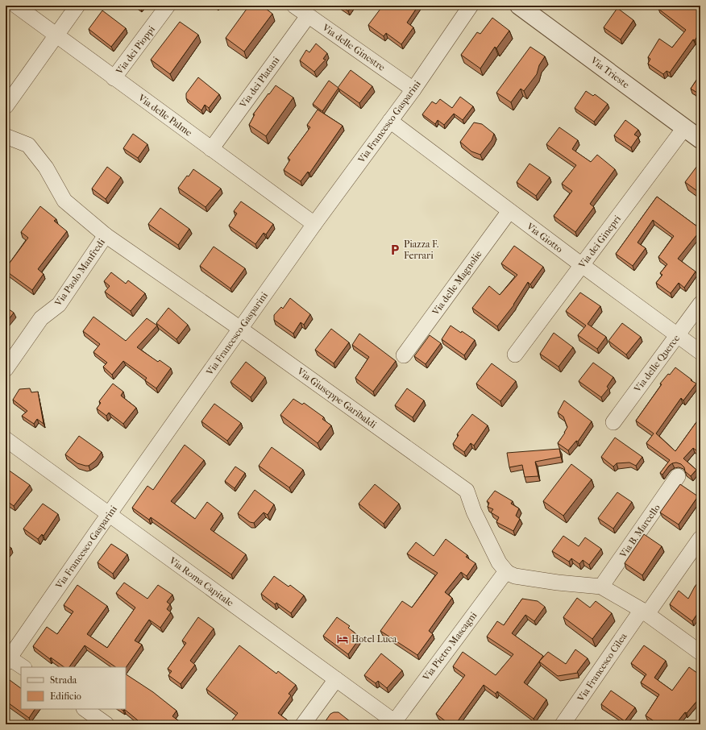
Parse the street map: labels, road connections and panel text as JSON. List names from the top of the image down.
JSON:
{
  "streets": {
    "street": [
      "Via delle Ginestre",
      "Via dei Pioppi",
      "Via Trieste",
      "Via dei Platani",
      "Via delle Palme",
      "Via Francesco Gasparini",
      "Via Giotto",
      "Via dei Ginepri",
      "Via Paolo Manfredi",
      "Via delle Magnolie",
      "Via delle Querce",
      "Via Giuseppe Garibaldi",
      "Via B. Marcello",
      "Via Roma Capitale",
      "Via Pietro Mascagni",
      "Via Francesco Cilea"
    ]
  },
  "crossings": [
    ["Via delle Ginestre", "Via dei Platani"],
    ["Via delle Ginestre", "Via Francesco Gasparini"],
    ["Via dei Pioppi", "Via delle Palme"],
    ["Via Trieste", "Via dei Ginepri"],
    ["Via dei Platani", "Via delle Palme"],
    ["Via delle Palme", "Via Francesco Gasparini"],
    ["Via Francesco Gasparini", "Via Giotto"],
    ["Via Francesco Gasparini", "Via Giuseppe Garibaldi"],
    ["Via Francesco Gasparini", "Via Roma Capitale"],
    ["Via Giotto", "Via dei Ginepri"],
    ["Via Giotto", "Via delle Magnolie"],
    ["Via Giotto", "Via delle Querce"],
    ["Via Paolo Manfredi", "Via Giuseppe Garibaldi"],
    ["Via Giuseppe Garibaldi", "Via Pietro Mascagni"],
    ["Via Roma Capitale", "Via Pietro Mascagni"]
  ],
  "places": {
    "parking": ["Piazza F. Ferrari"],
    "hotel": ["Hotel Luca"]
  },
  "legend": ["Strada", "Edificio"]
}
